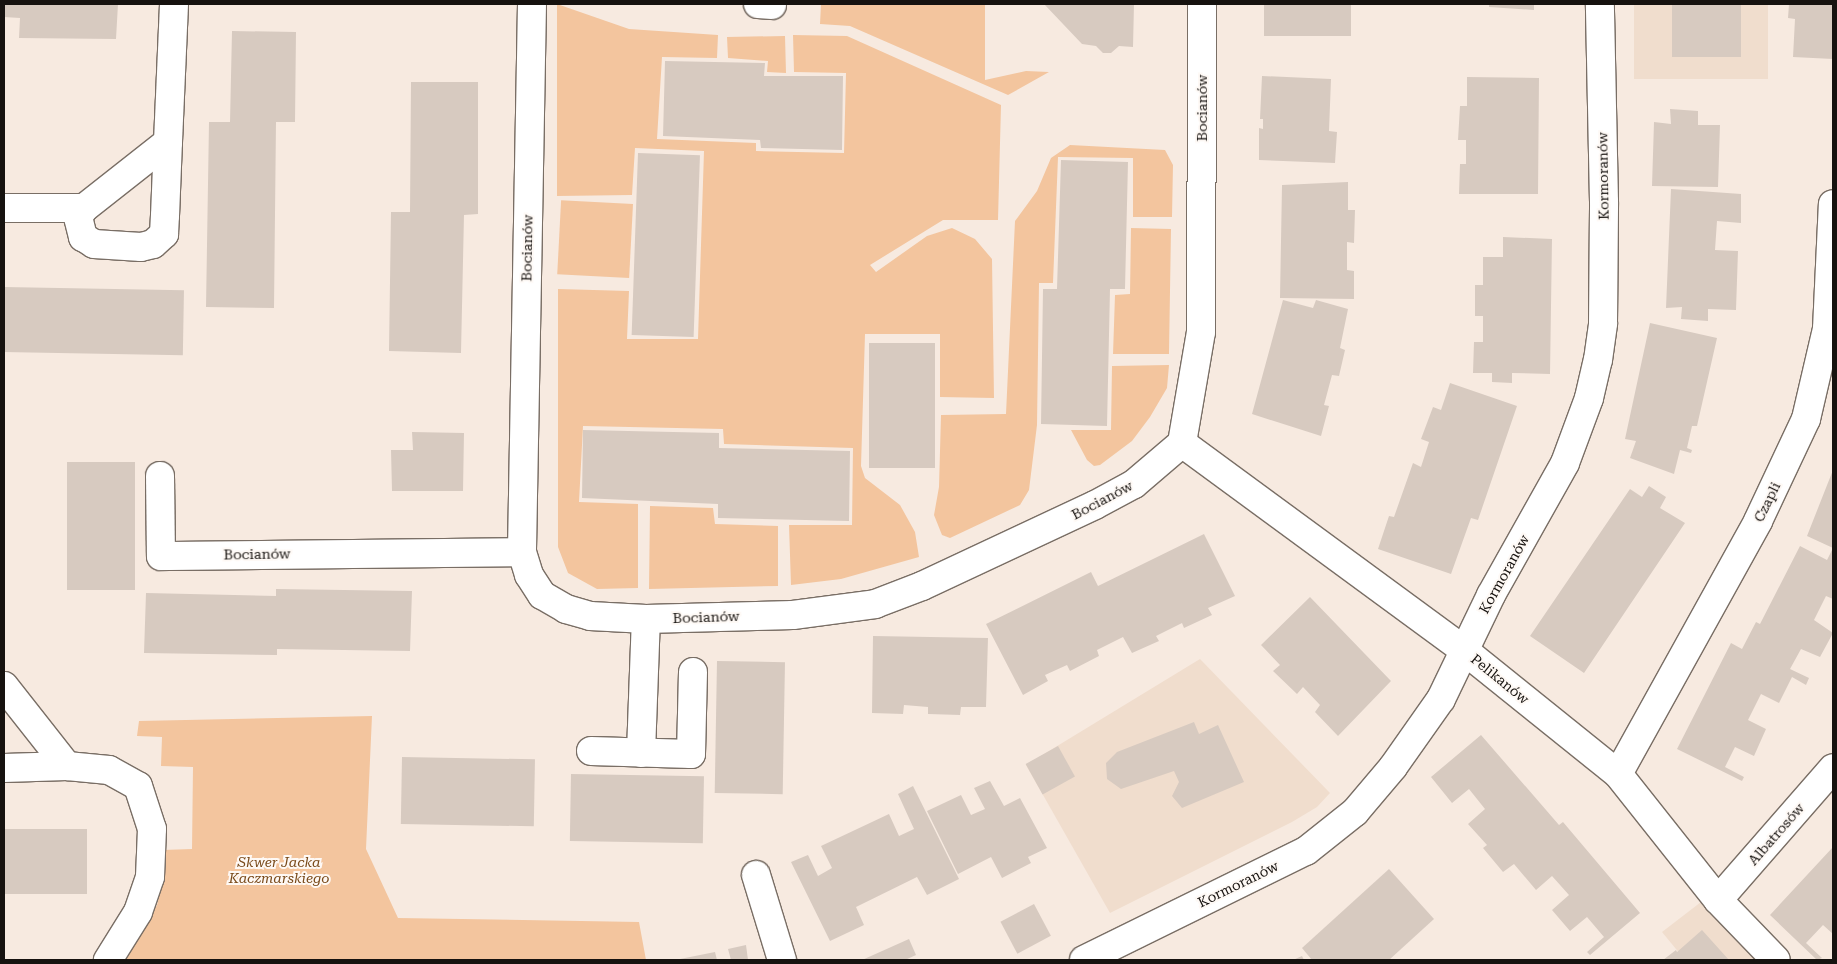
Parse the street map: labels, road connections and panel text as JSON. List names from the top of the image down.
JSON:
{
  "streets": {
    "street": [
      "Bocianów",
      "Kormoranów",
      "Czapli",
      "Pelikanów",
      "Albatrosów"
    ]
  },
  "crossings": [
    ["Bocianów", "Pelikanów"],
    ["Kormoranów", "Pelikanów"],
    ["Czapli", "Pelikanów"],
    ["Pelikanów", "Albatrosów"]
  ],
  "parks": ["Skwer Jacka Kaczmarskiego"]
}
